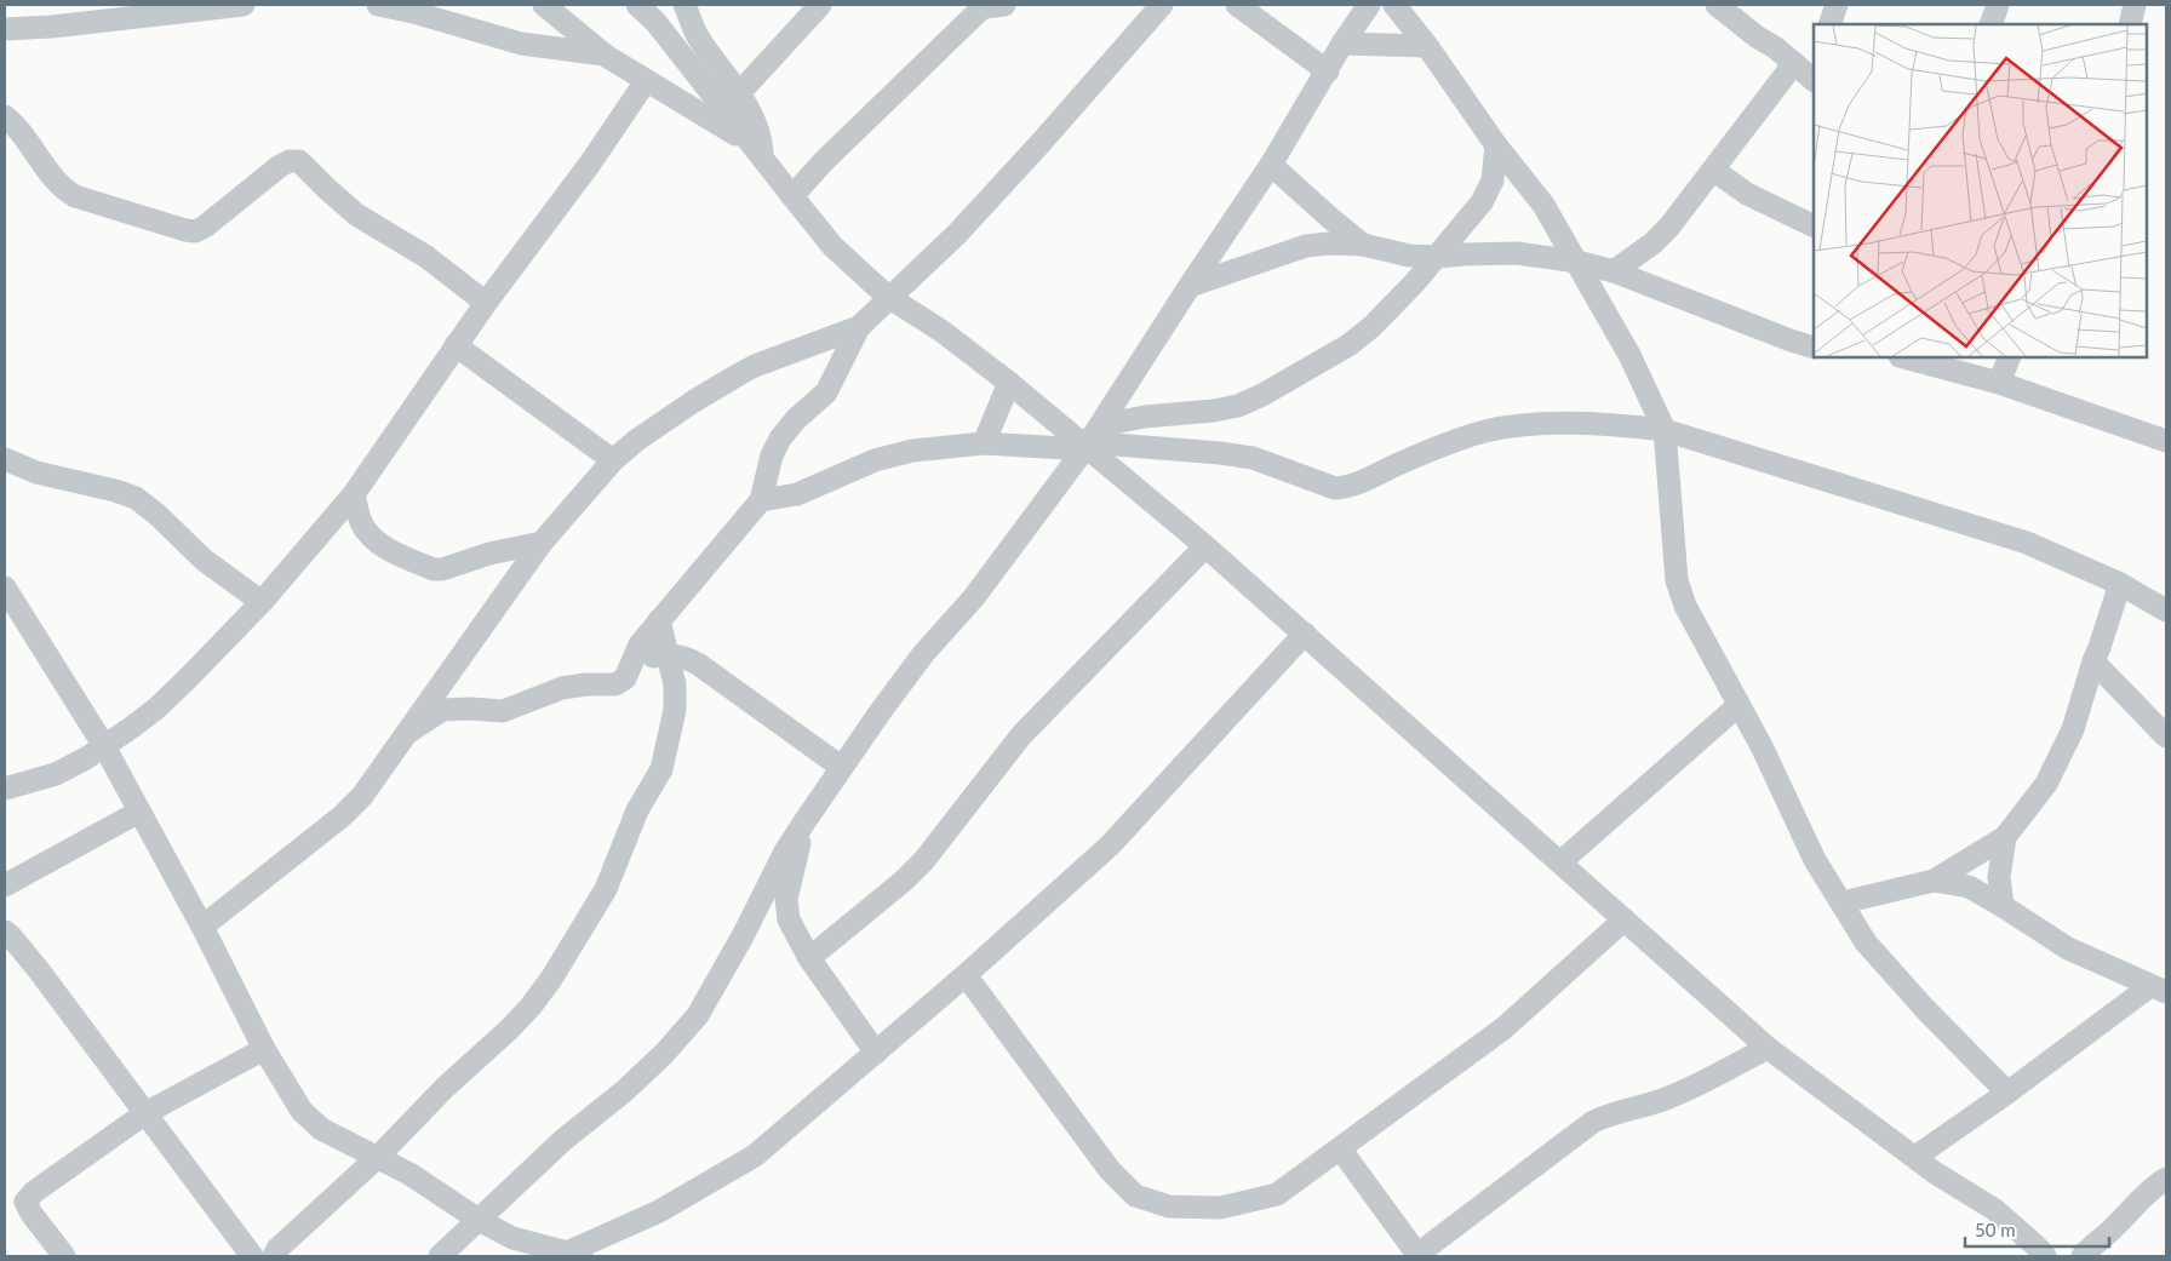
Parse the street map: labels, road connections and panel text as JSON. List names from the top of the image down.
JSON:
{
  "scale_bar": "50 m"
}
